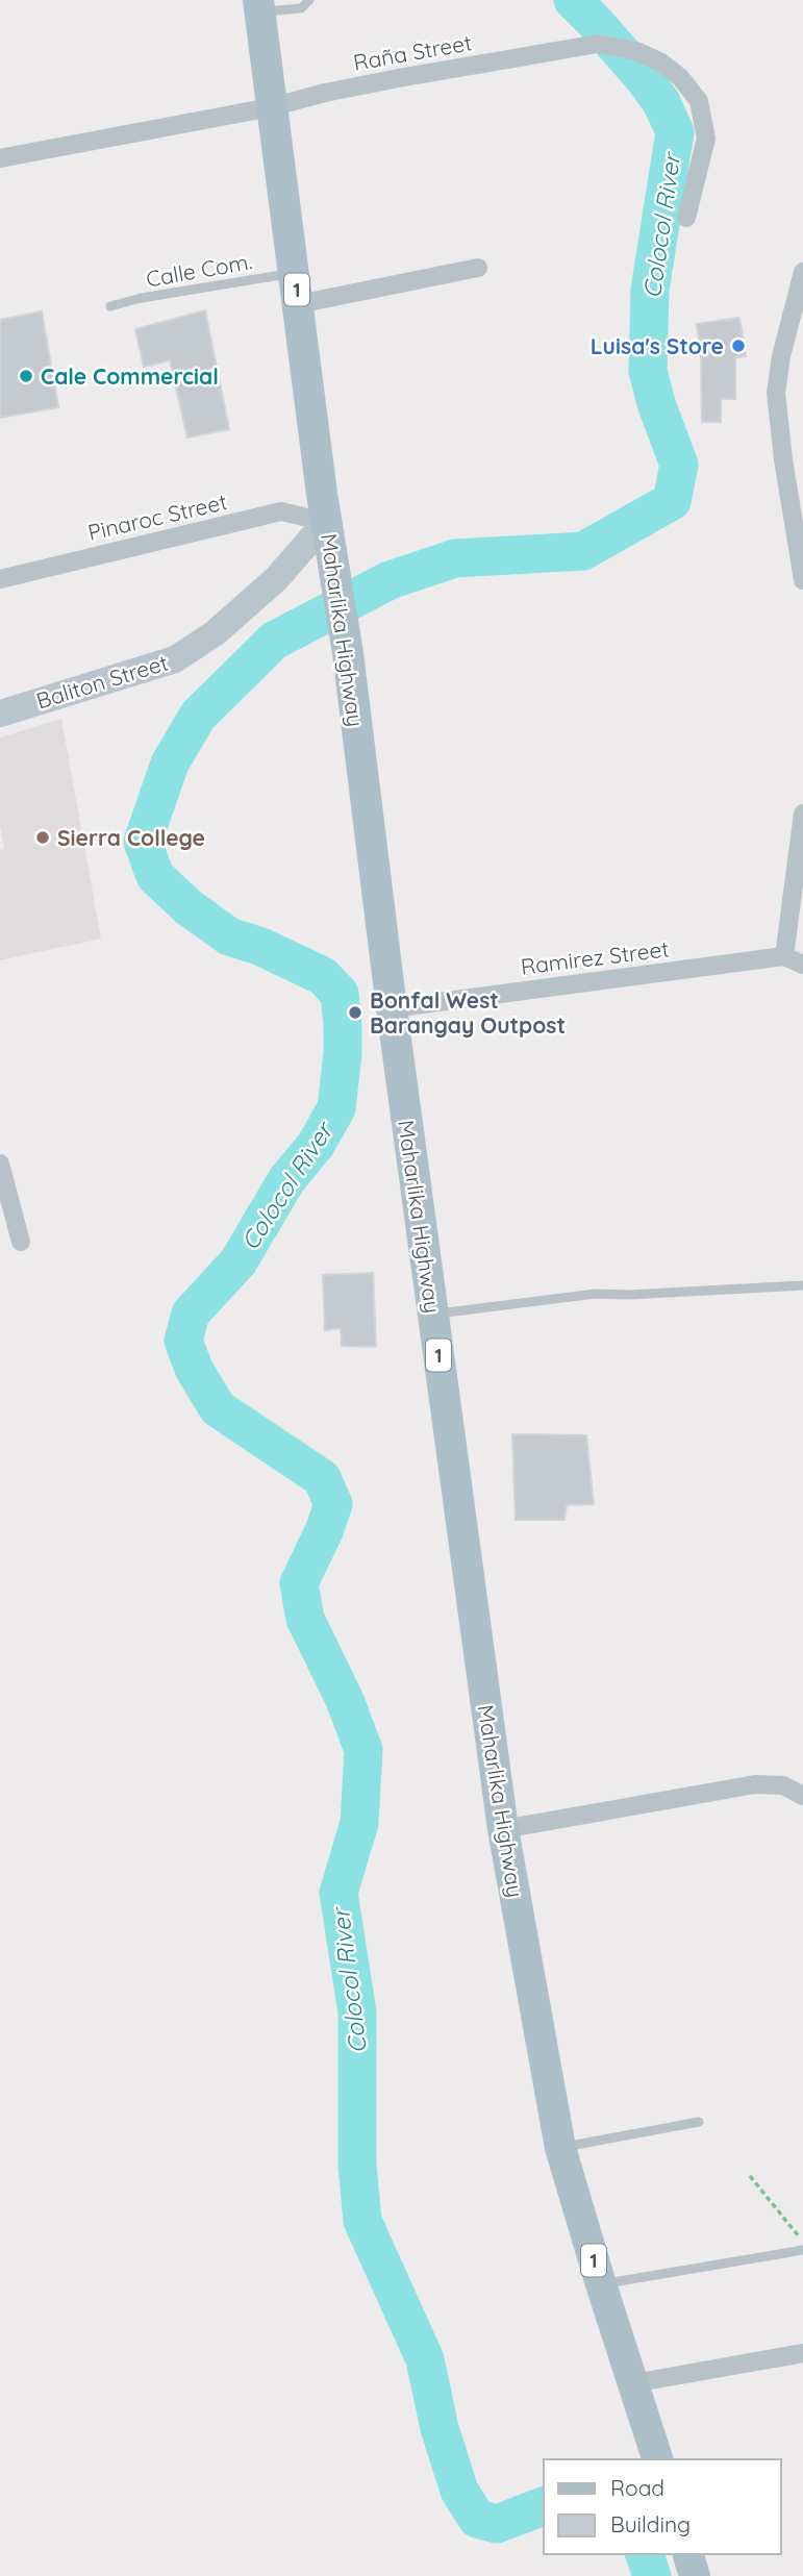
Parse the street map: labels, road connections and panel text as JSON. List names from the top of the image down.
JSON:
{
  "streets": {
    "main road": ["1", "Maharlika Highway"],
    "street": [
      "Raña Street",
      "Pinaroc Street",
      "Baliton Street",
      "Ramirez Street"
    ],
    "lane": ["Calle Com."]
  },
  "crossings": [
    ["Raña Street", "Maharlika Highway"],
    ["Calle Com.", "Maharlika Highway"],
    ["Pinaroc Street", "Maharlika Highway"],
    ["Pinaroc Street", "Baliton Street"],
    ["Maharlika Highway", "Baliton Street"],
    ["Maharlika Highway", "Ramirez Street"]
  ],
  "water": ["Colocol River"],
  "places": [
    "Luisa's Store",
    "Cale Commercial",
    "Sierra College",
    "Bonfal West Barangay Outpost"
  ],
  "legend": ["Road", "Building"]
}
